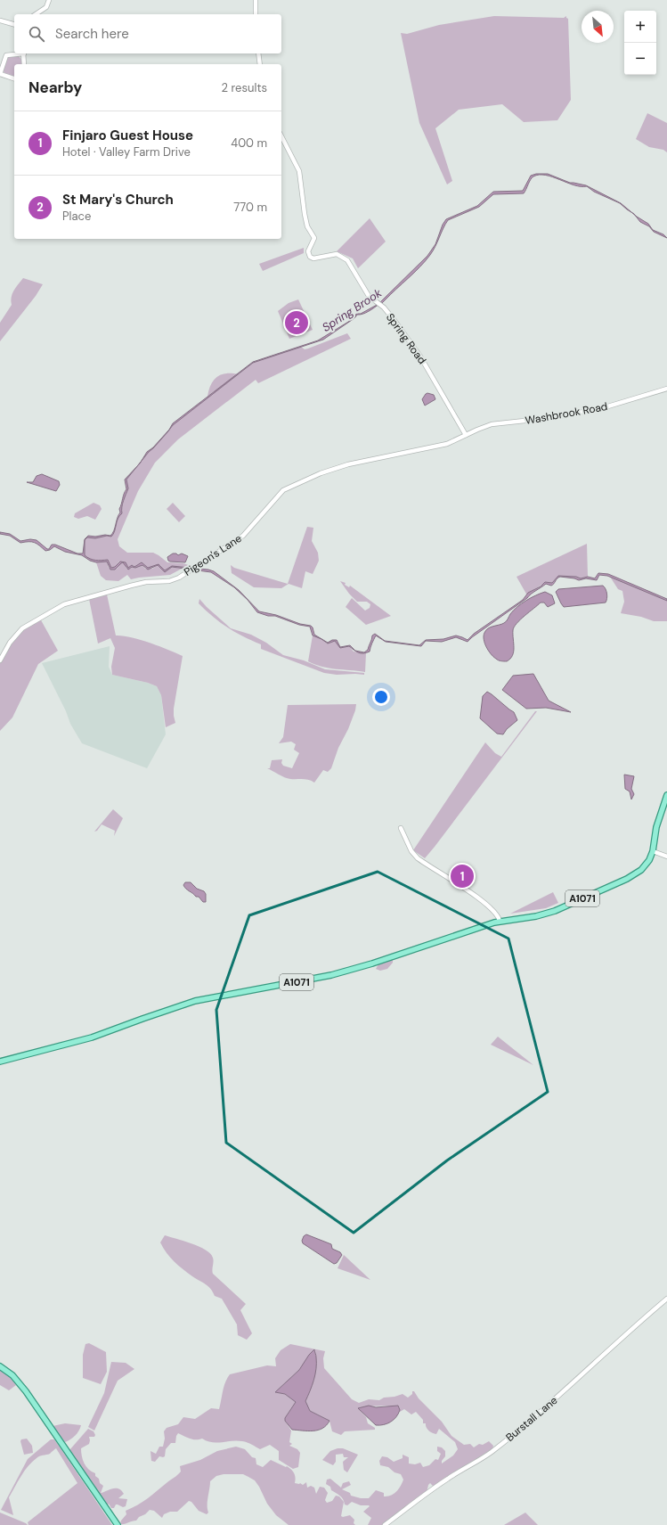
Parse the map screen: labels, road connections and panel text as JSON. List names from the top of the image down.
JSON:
{
  "streets": {
    "main road": ["A1071"],
    "street": [
      "Spring Road",
      "Washbrook Road",
      "Pigeon's Lane",
      "Burstall Lane"
    ]
  },
  "crossings": [
    ["Spring Road", "Washbrook Road"],
    ["Spring Road", "Pigeon's Lane"],
    ["Washbrook Road", "Pigeon's Lane"]
  ],
  "water": ["Spring Brook"],
  "north": "bottom right",
  "page": {
    "map_buttons": ["+", "−"],
    "search": "Search here",
    "heading": ["Nearby", "2 results"],
    "list": [
      {
        "mark": "1",
        "name": "Finjaro Guest House",
        "note": "Hotel · Valley Farm Drive",
        "value": "400 m"
      },
      {
        "mark": "2",
        "name": "St Mary's Church",
        "note": "Place",
        "value": "770 m"
      }
    ],
    "pins": ["2", "1"]
  }
}
